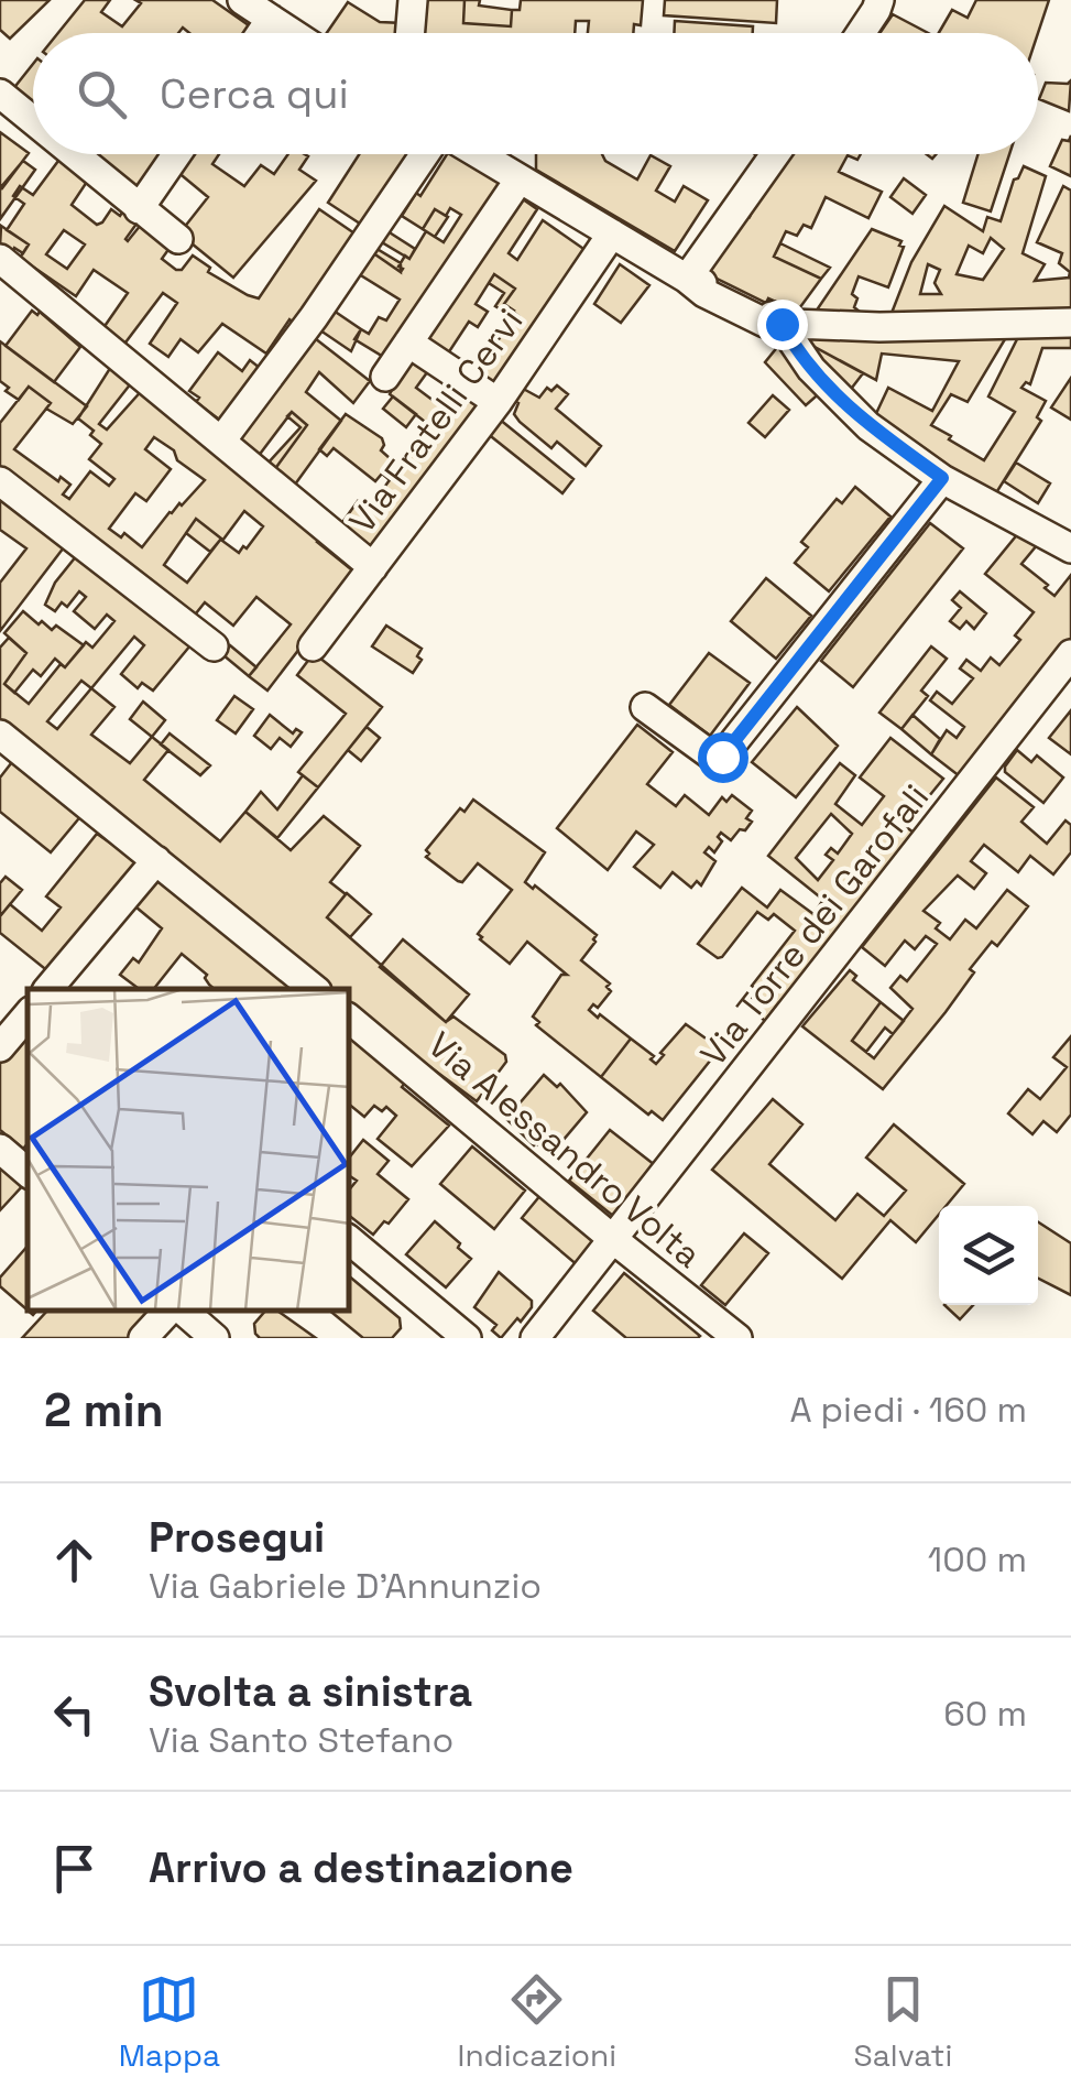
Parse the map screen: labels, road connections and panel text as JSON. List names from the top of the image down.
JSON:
{
  "streets": {
    "street": ["Via Fratelli Cervi", "Via Torre dei Garofali", "Via Alessandro Volta"]
  },
  "crossings": [
    ["Via Torre dei Garofali", "Via Alessandro Volta"]
  ],
  "page": {
    "search": "Cerca qui",
    "heading": ["2 min", "A piedi · 160 m"],
    "list": [
      ["Prosegui", "Via Gabriele D'Annunzio", "100 m"],
      ["Svolta a sinistra", "Via Santo Stefano", "60 m"],
      "Arrivo a destinazione"
    ],
    "nav": ["Mappa", "Indicazioni", "Salvati"]
  }
}
